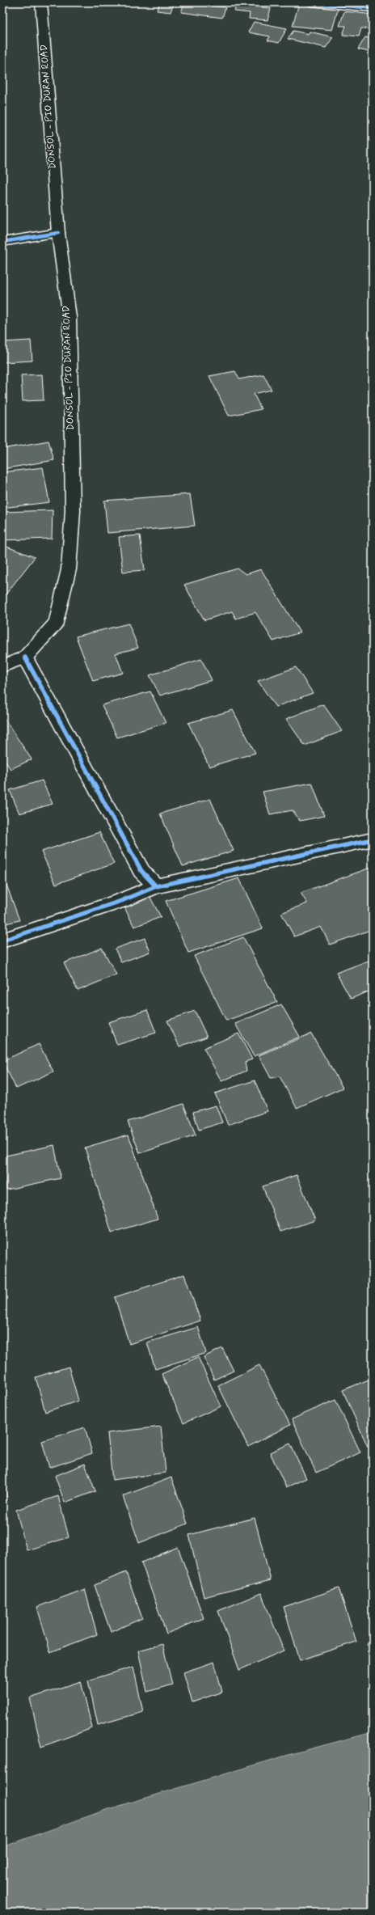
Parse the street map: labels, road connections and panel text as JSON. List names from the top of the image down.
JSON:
{
  "streets": {
    "main road": ["DONSOL - PIO DURAN ROAD"]
  }
}
